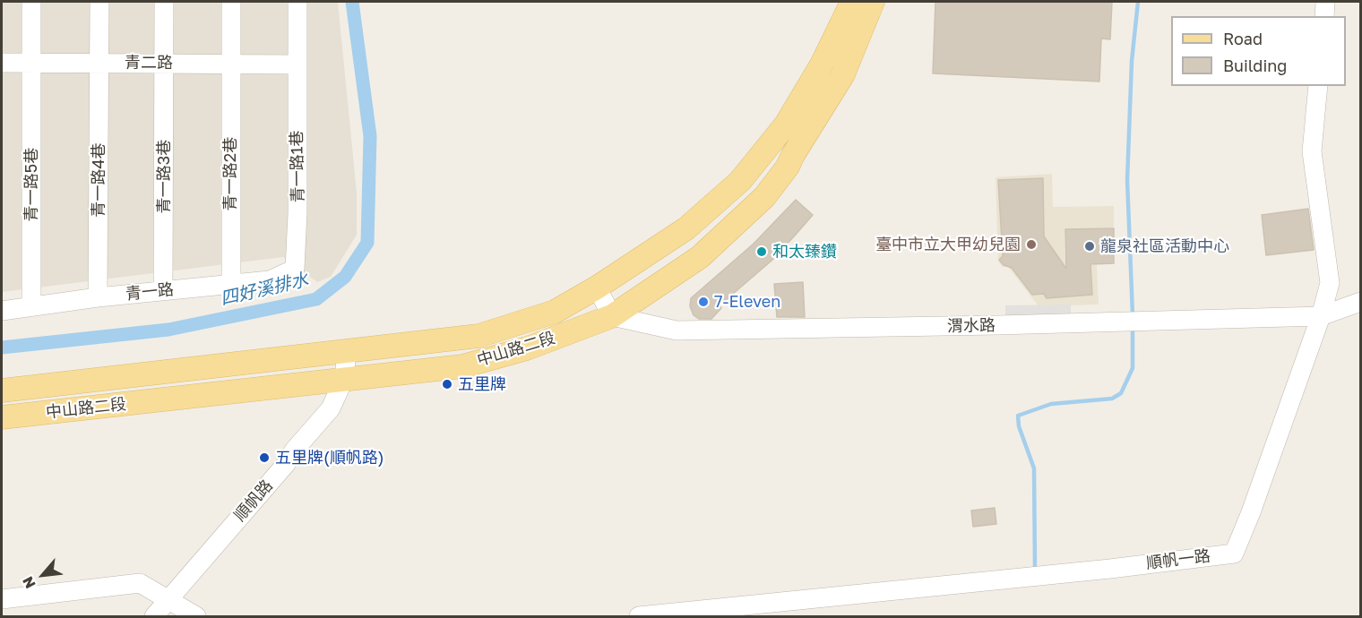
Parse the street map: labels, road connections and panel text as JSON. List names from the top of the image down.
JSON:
{
  "streets": {
    "main road": ["中山路二段"],
    "street": [
      "青二路",
      "青一路1巷",
      "青一路2巷",
      "青一路3巷",
      "青一路4巷",
      "青一路5巷",
      "青一路",
      "渭水路",
      "順帆路",
      "順帆一路"
    ]
  },
  "crossings": [
    ["青二路", "青一路1巷"],
    ["青二路", "青一路2巷"],
    ["青二路", "青一路3巷"],
    ["青二路", "青一路4巷"],
    ["青二路", "青一路5巷"],
    ["青一路1巷", "青一路"],
    ["青一路2巷", "青一路"],
    ["青一路3巷", "青一路"],
    ["青一路4巷", "青一路"],
    ["青一路5巷", "青一路"],
    ["渭水路", "中山路二段"],
    ["渭水路", "順帆一路"],
    ["中山路二段", "順帆路"]
  ],
  "water": ["四好溪排水"],
  "places": [
    "臺中市立大甲幼兒園",
    "龍泉社區活動中心",
    "和太臻鑽",
    "7-Eleven",
    "五里牌",
    "五里牌(順帆路)"
  ],
  "legend": ["Road", "Building"],
  "north": "bottom left"
}
